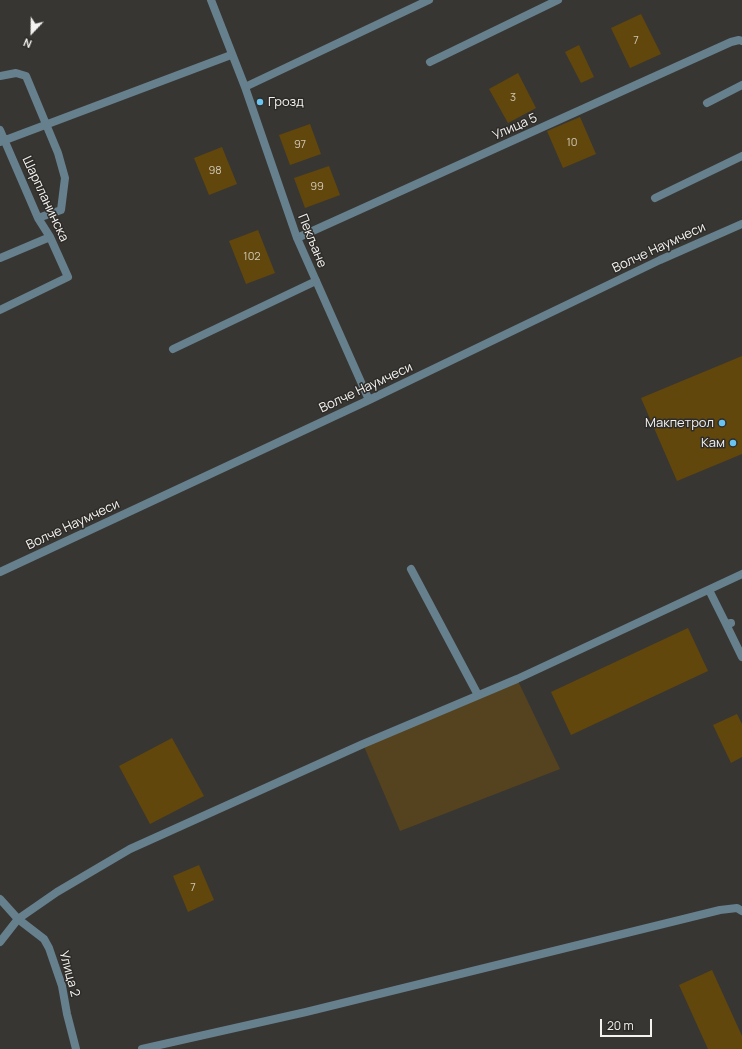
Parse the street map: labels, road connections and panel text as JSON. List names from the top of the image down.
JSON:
{
  "streets": {
    "street": [
      "Улица 5",
      "Шарпланинска",
      "Пекљане",
      "Волче Наумчеси",
      "Улица 2"
    ]
  },
  "crossings": [
    ["Улица 5", "Пекљане"],
    ["Пекљане", "Волче Наумчеси"]
  ],
  "places": ["Грозд", "Макпетрол", "Кам"],
  "house_numbers": [
    "7",
    "3",
    "10",
    "97",
    "98",
    "99",
    "102",
    "7"
  ],
  "scale_bar": "20 m",
  "north": "bottom"
}
